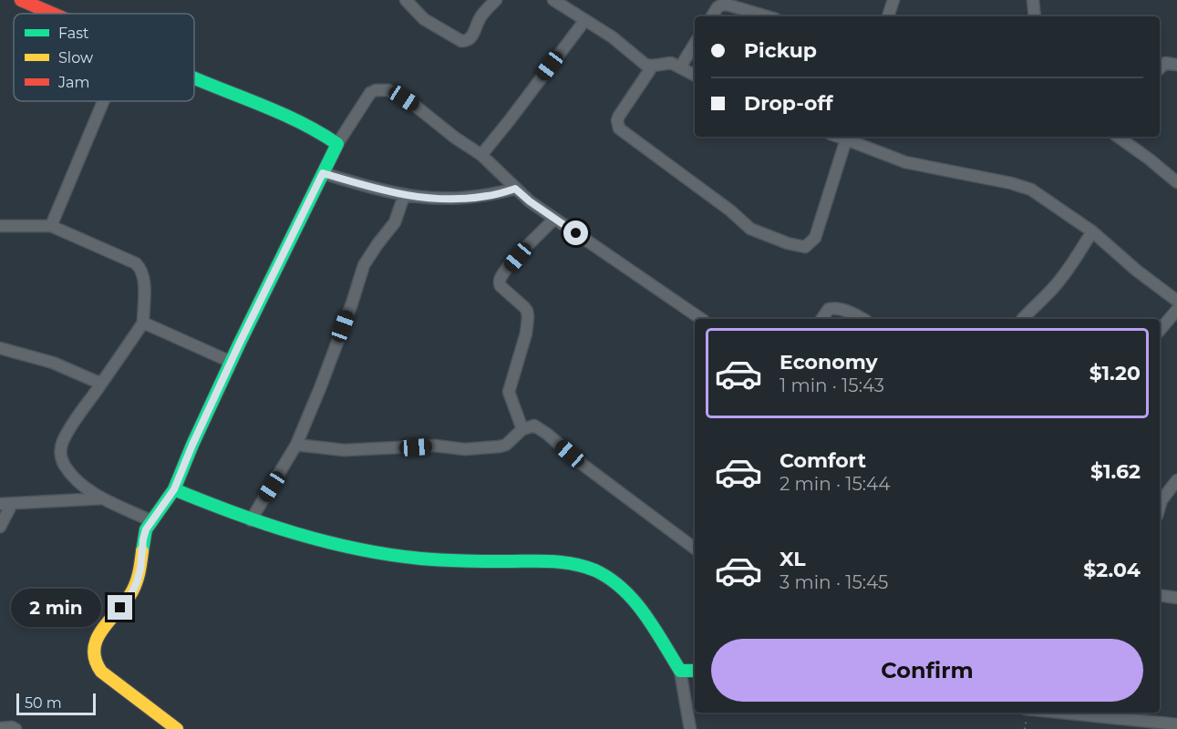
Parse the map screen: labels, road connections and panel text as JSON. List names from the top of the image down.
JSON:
{
  "legend": ["Fast", "Slow", "Jam"],
  "scale_bar": "50 m",
  "page": {
    "banner": ["Pickup", "Drop-off"],
    "list": [
      {
        "name": "Economy",
        "note": "1 min · 15:43",
        "value": "$1.20"
      },
      {
        "name": "Comfort",
        "note": "2 min · 15:44",
        "value": "$1.62"
      },
      {
        "name": "XL",
        "note": "3 min · 15:45",
        "value": "$2.04"
      }
    ],
    "bubble": "2 min",
    "buttons": "Confirm",
    "scale": "50 m"
  }
}
